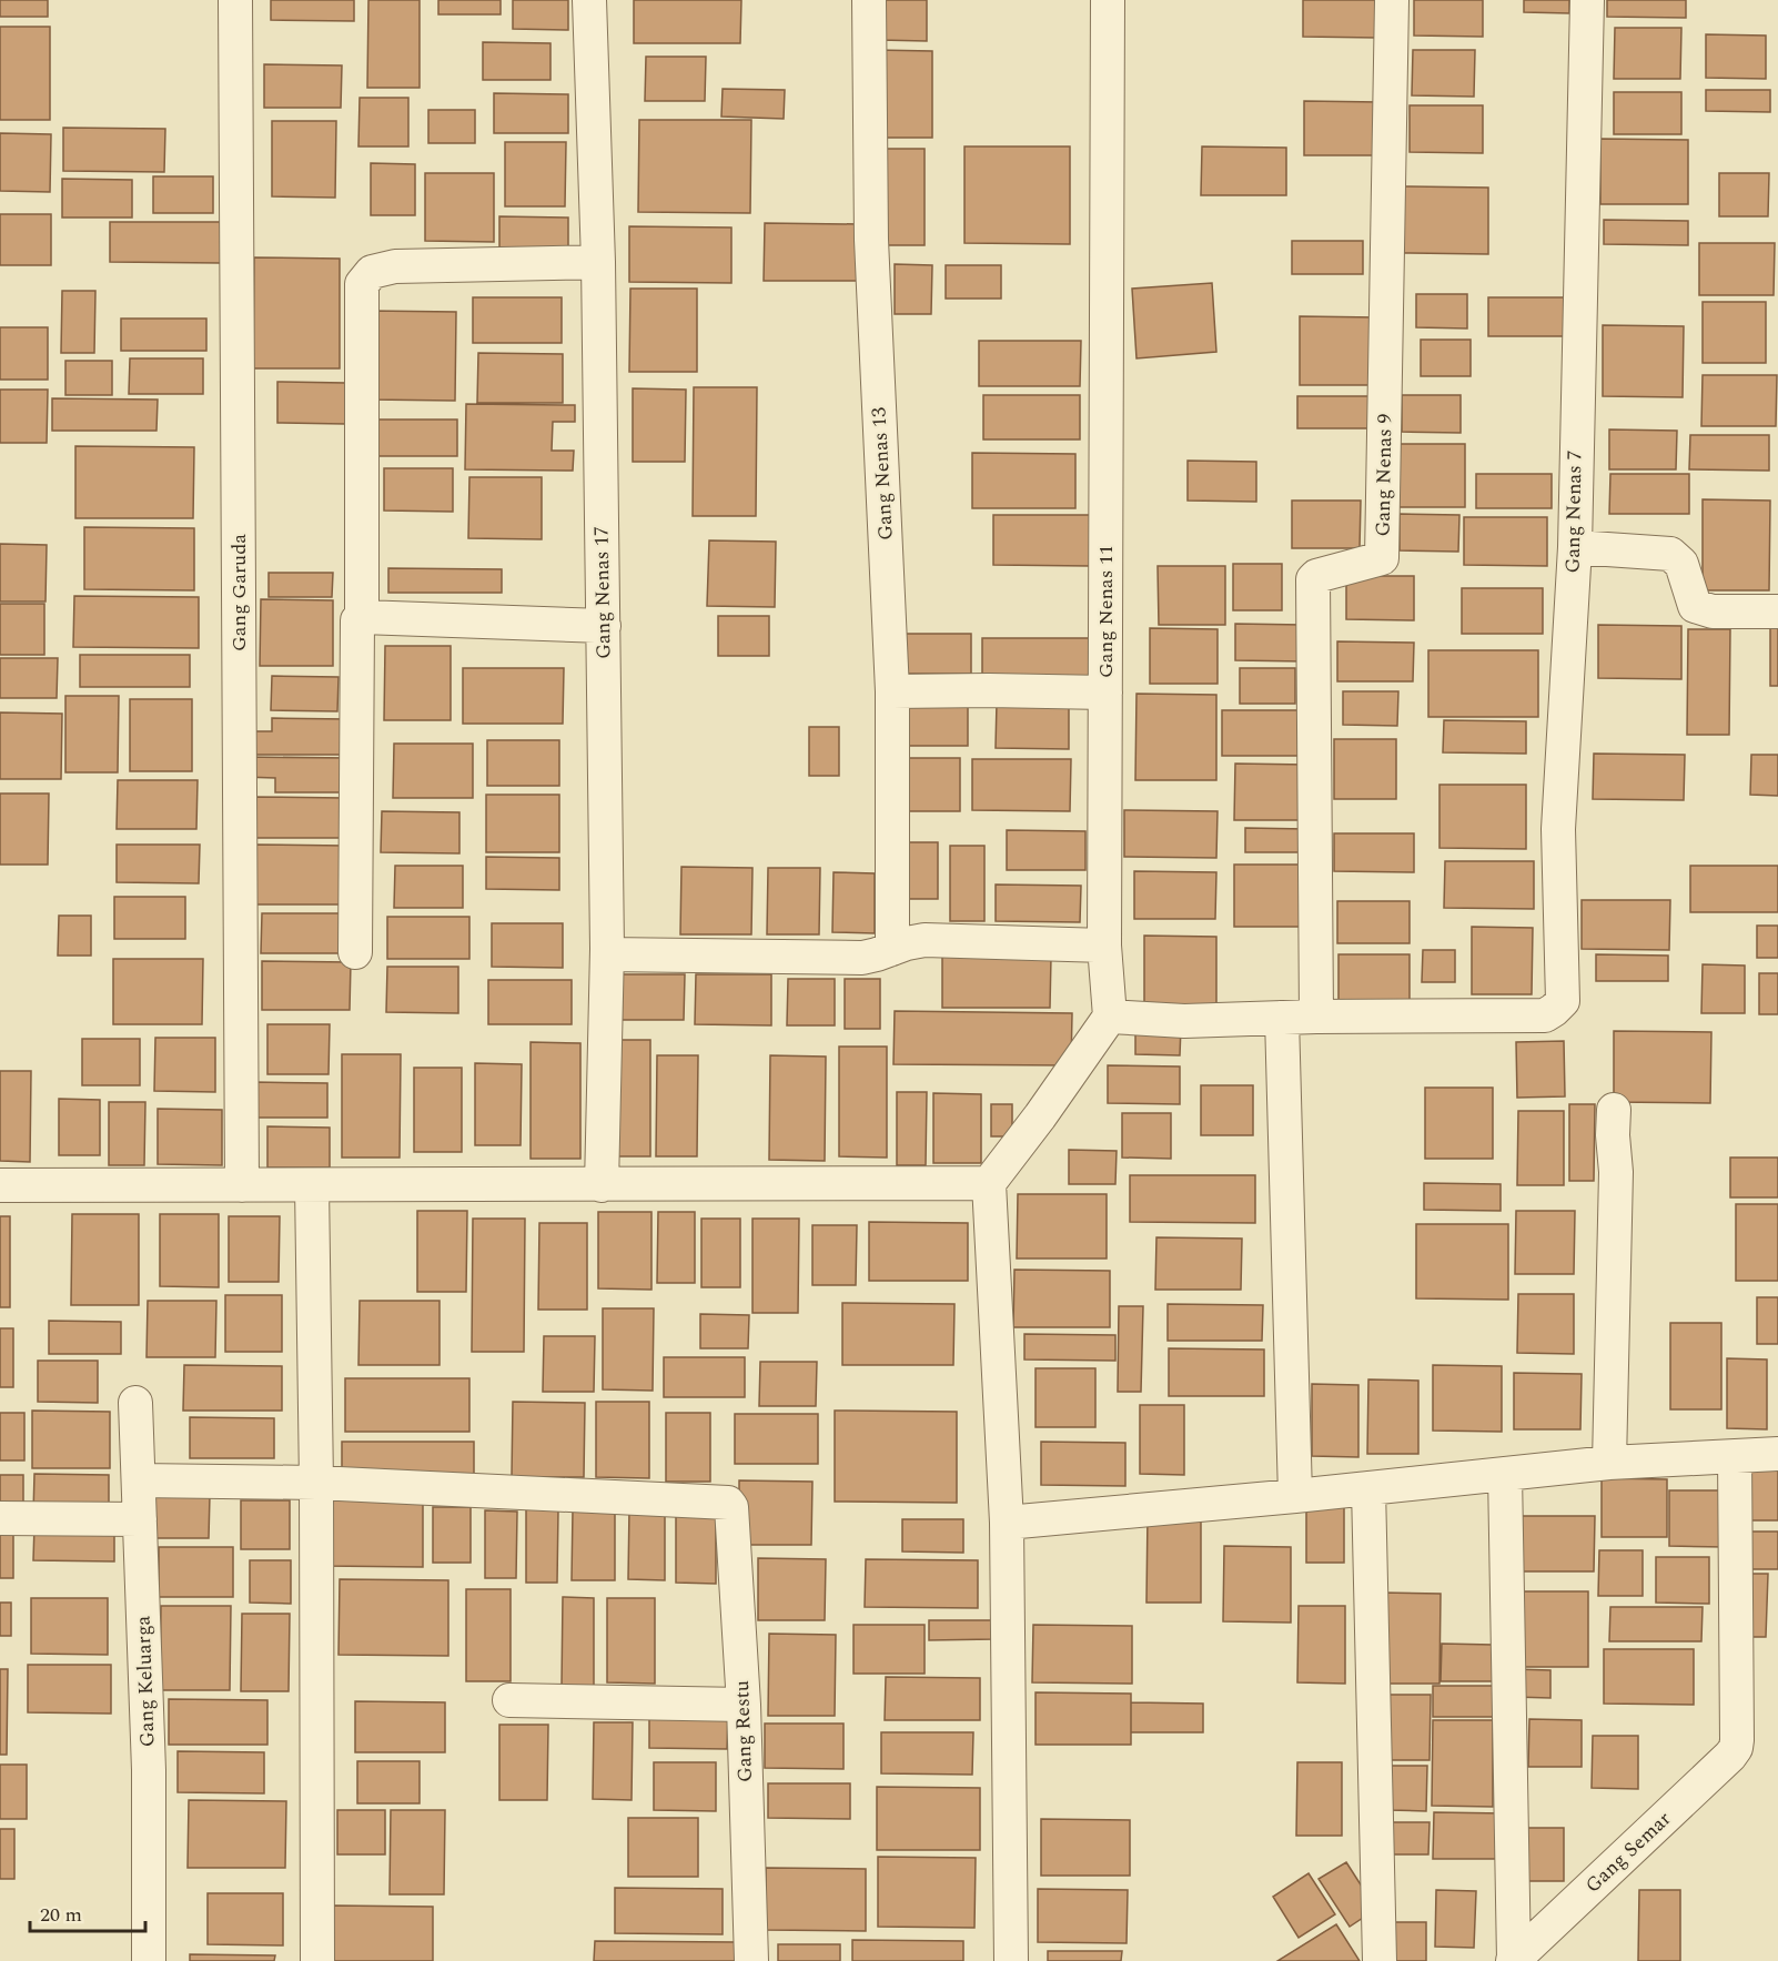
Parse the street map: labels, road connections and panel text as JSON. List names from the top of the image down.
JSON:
{
  "streets": {
    "street": [
      "Gang Nenas 13",
      "Gang Nenas 9",
      "Gang Nenas 7",
      "Gang Garuda",
      "Gang Nenas 17",
      "Gang Nenas 11",
      "Gang Keluarga",
      "Gang Restu",
      "Gang Semar"
    ]
  },
  "crossings": [
    ["Gang Nenas 9", "Gang Nenas 7"]
  ],
  "scale_bar": "20 m"
}
